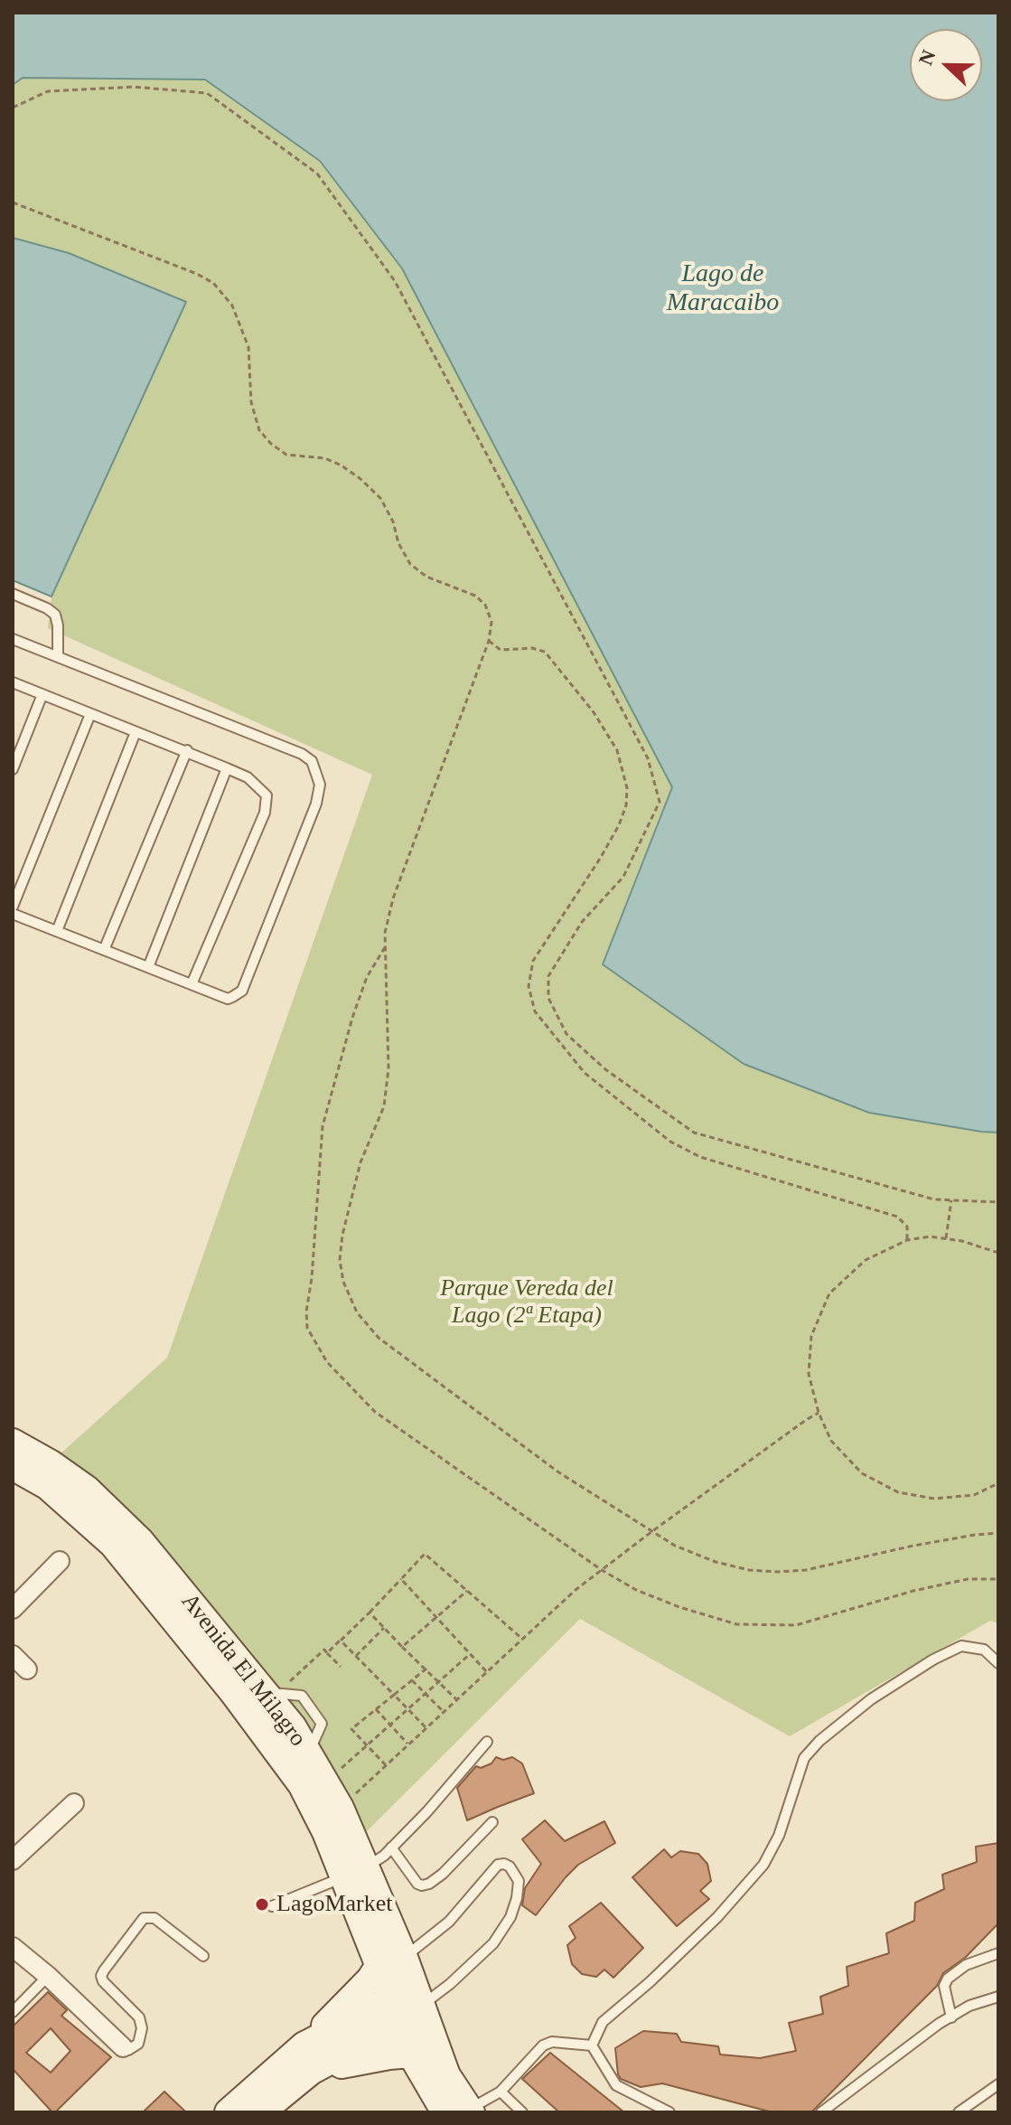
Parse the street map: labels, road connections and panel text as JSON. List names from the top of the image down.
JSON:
{
  "streets": {
    "main road": ["Avenida El Milagro"]
  },
  "water": ["Lago de Maracaibo"],
  "parks": ["Parque Vereda del Lago (2ª Etapa)"],
  "places": ["LagoMarket"],
  "north": "left"
}
